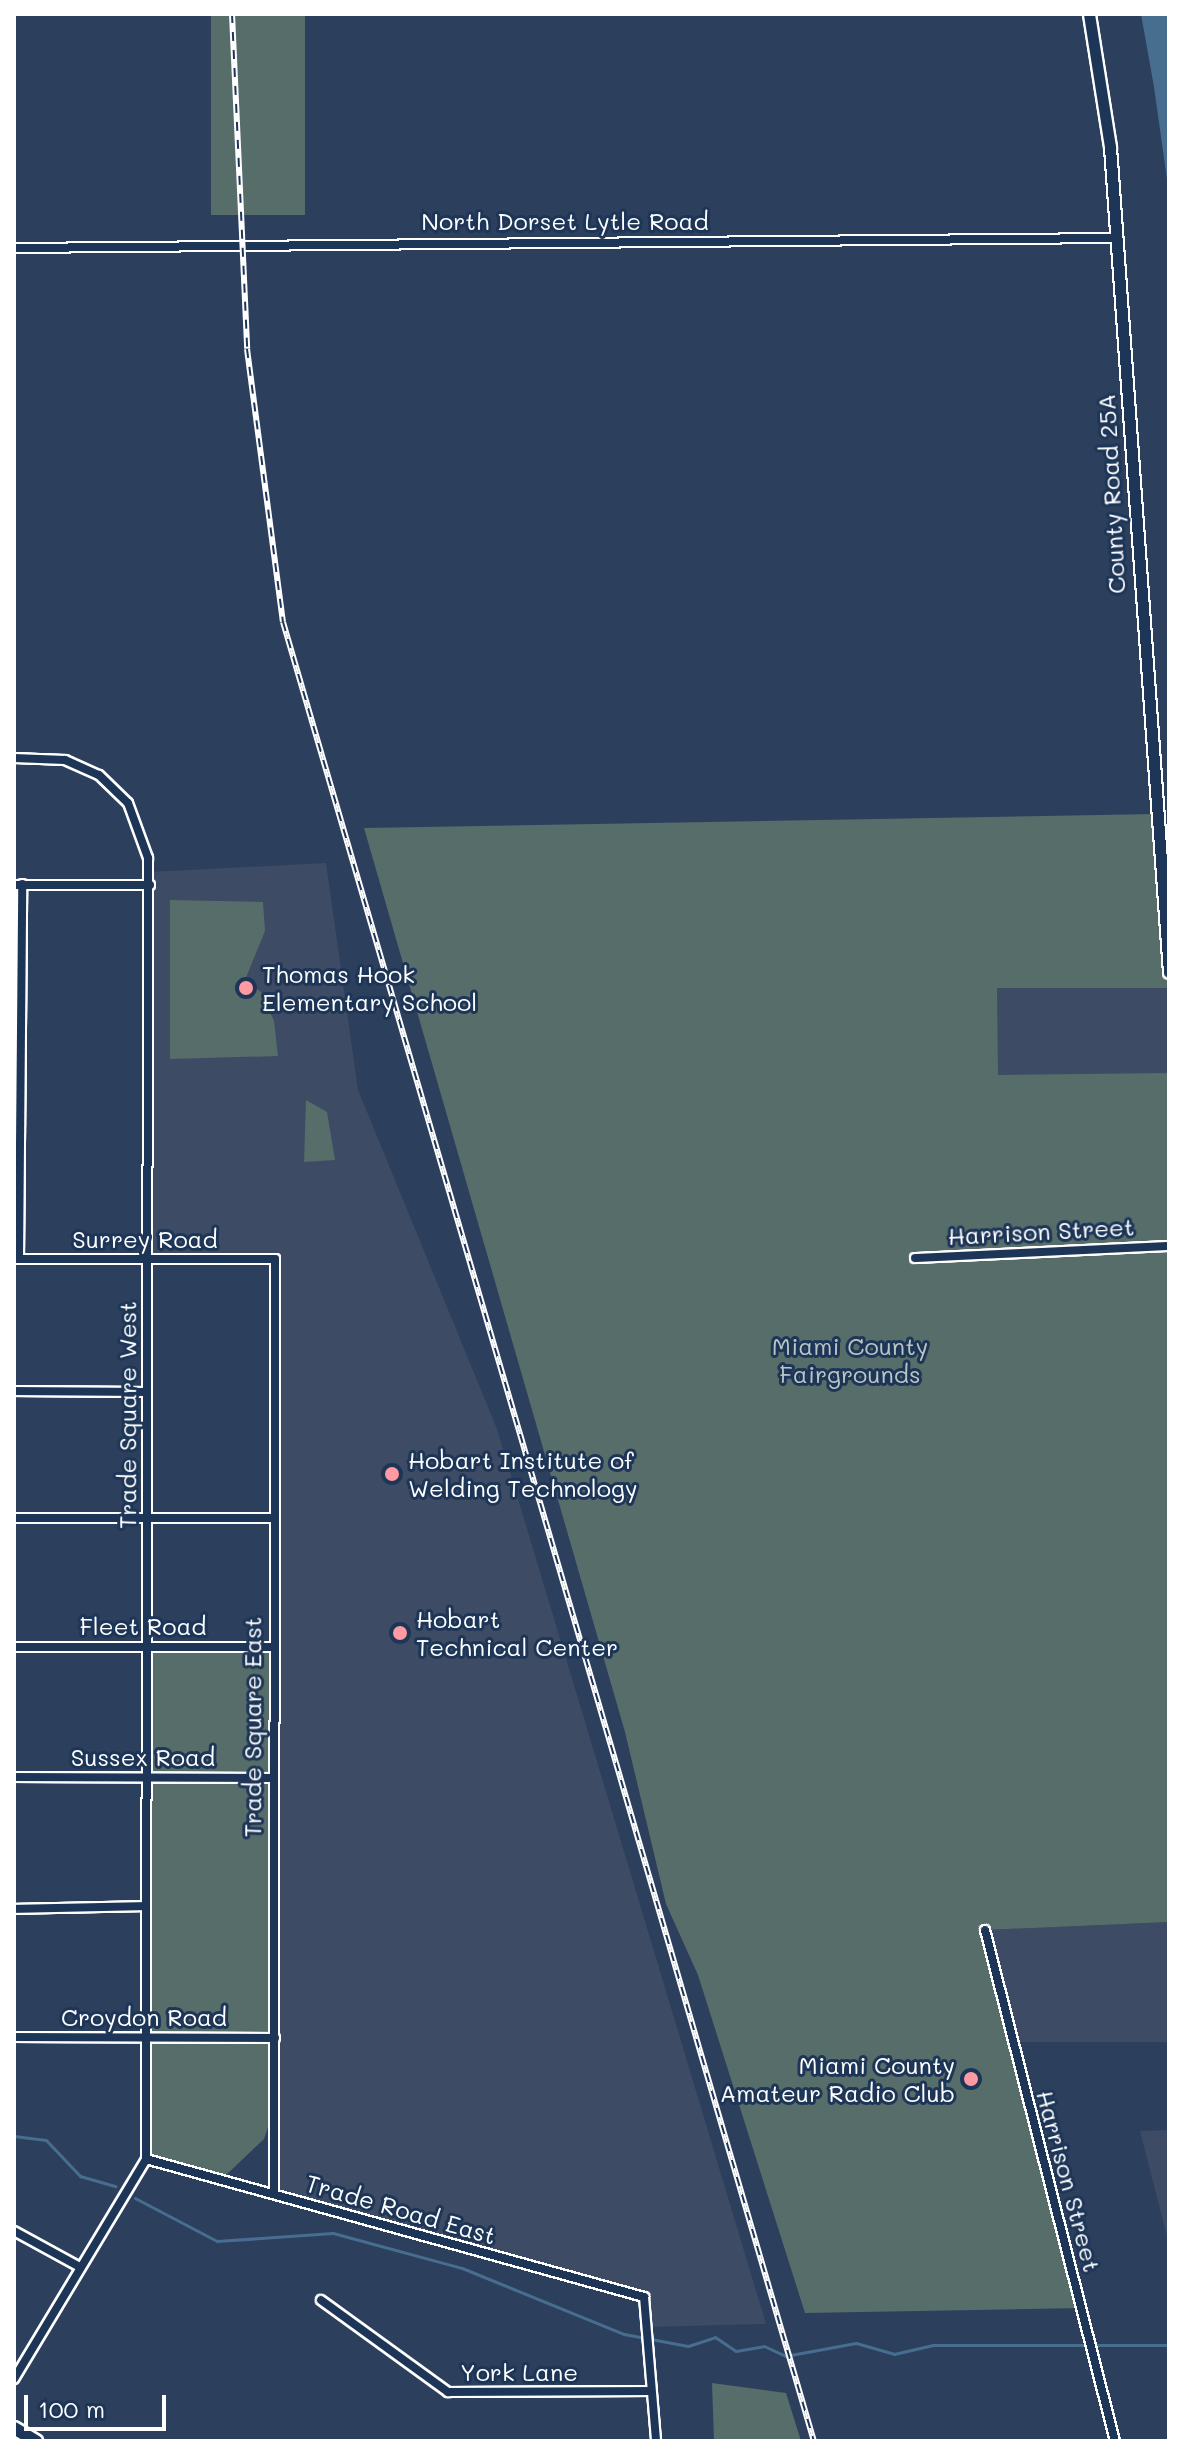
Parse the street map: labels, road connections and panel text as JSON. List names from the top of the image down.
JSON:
{
  "streets": {
    "main road": ["County Road 25A"],
    "street": [
      "North Dorset Lytle Road",
      "Harrison Street",
      "Surrey Road",
      "Trade Square West",
      "Fleet Road",
      "Trade Square East",
      "Sussex Road",
      "Croydon Road",
      "Trade Road East",
      "York Lane"
    ]
  },
  "crossings": [
    ["North Dorset Lytle Road", "County Road 25A"],
    ["Surrey Road", "Trade Square West"],
    ["Surrey Road", "Trade Square East"],
    ["Trade Square West", "Fleet Road"],
    ["Trade Square West", "Sussex Road"],
    ["Trade Square West", "Croydon Road"],
    ["Trade Square West", "Trade Road East"],
    ["Fleet Road", "Trade Square East"],
    ["Trade Square East", "Sussex Road"],
    ["Trade Square East", "Croydon Road"],
    ["Trade Square East", "Trade Road East"],
    ["Trade Road East", "York Lane"]
  ],
  "parks": ["Miami County Fairgrounds"],
  "places": [
    "Thomas Hook Elementary School",
    "Hobart Institute of Welding Technology",
    "Hobart Technical Center",
    "Miami County Amateur Radio Club"
  ],
  "scale_bar": "100 m"
}
